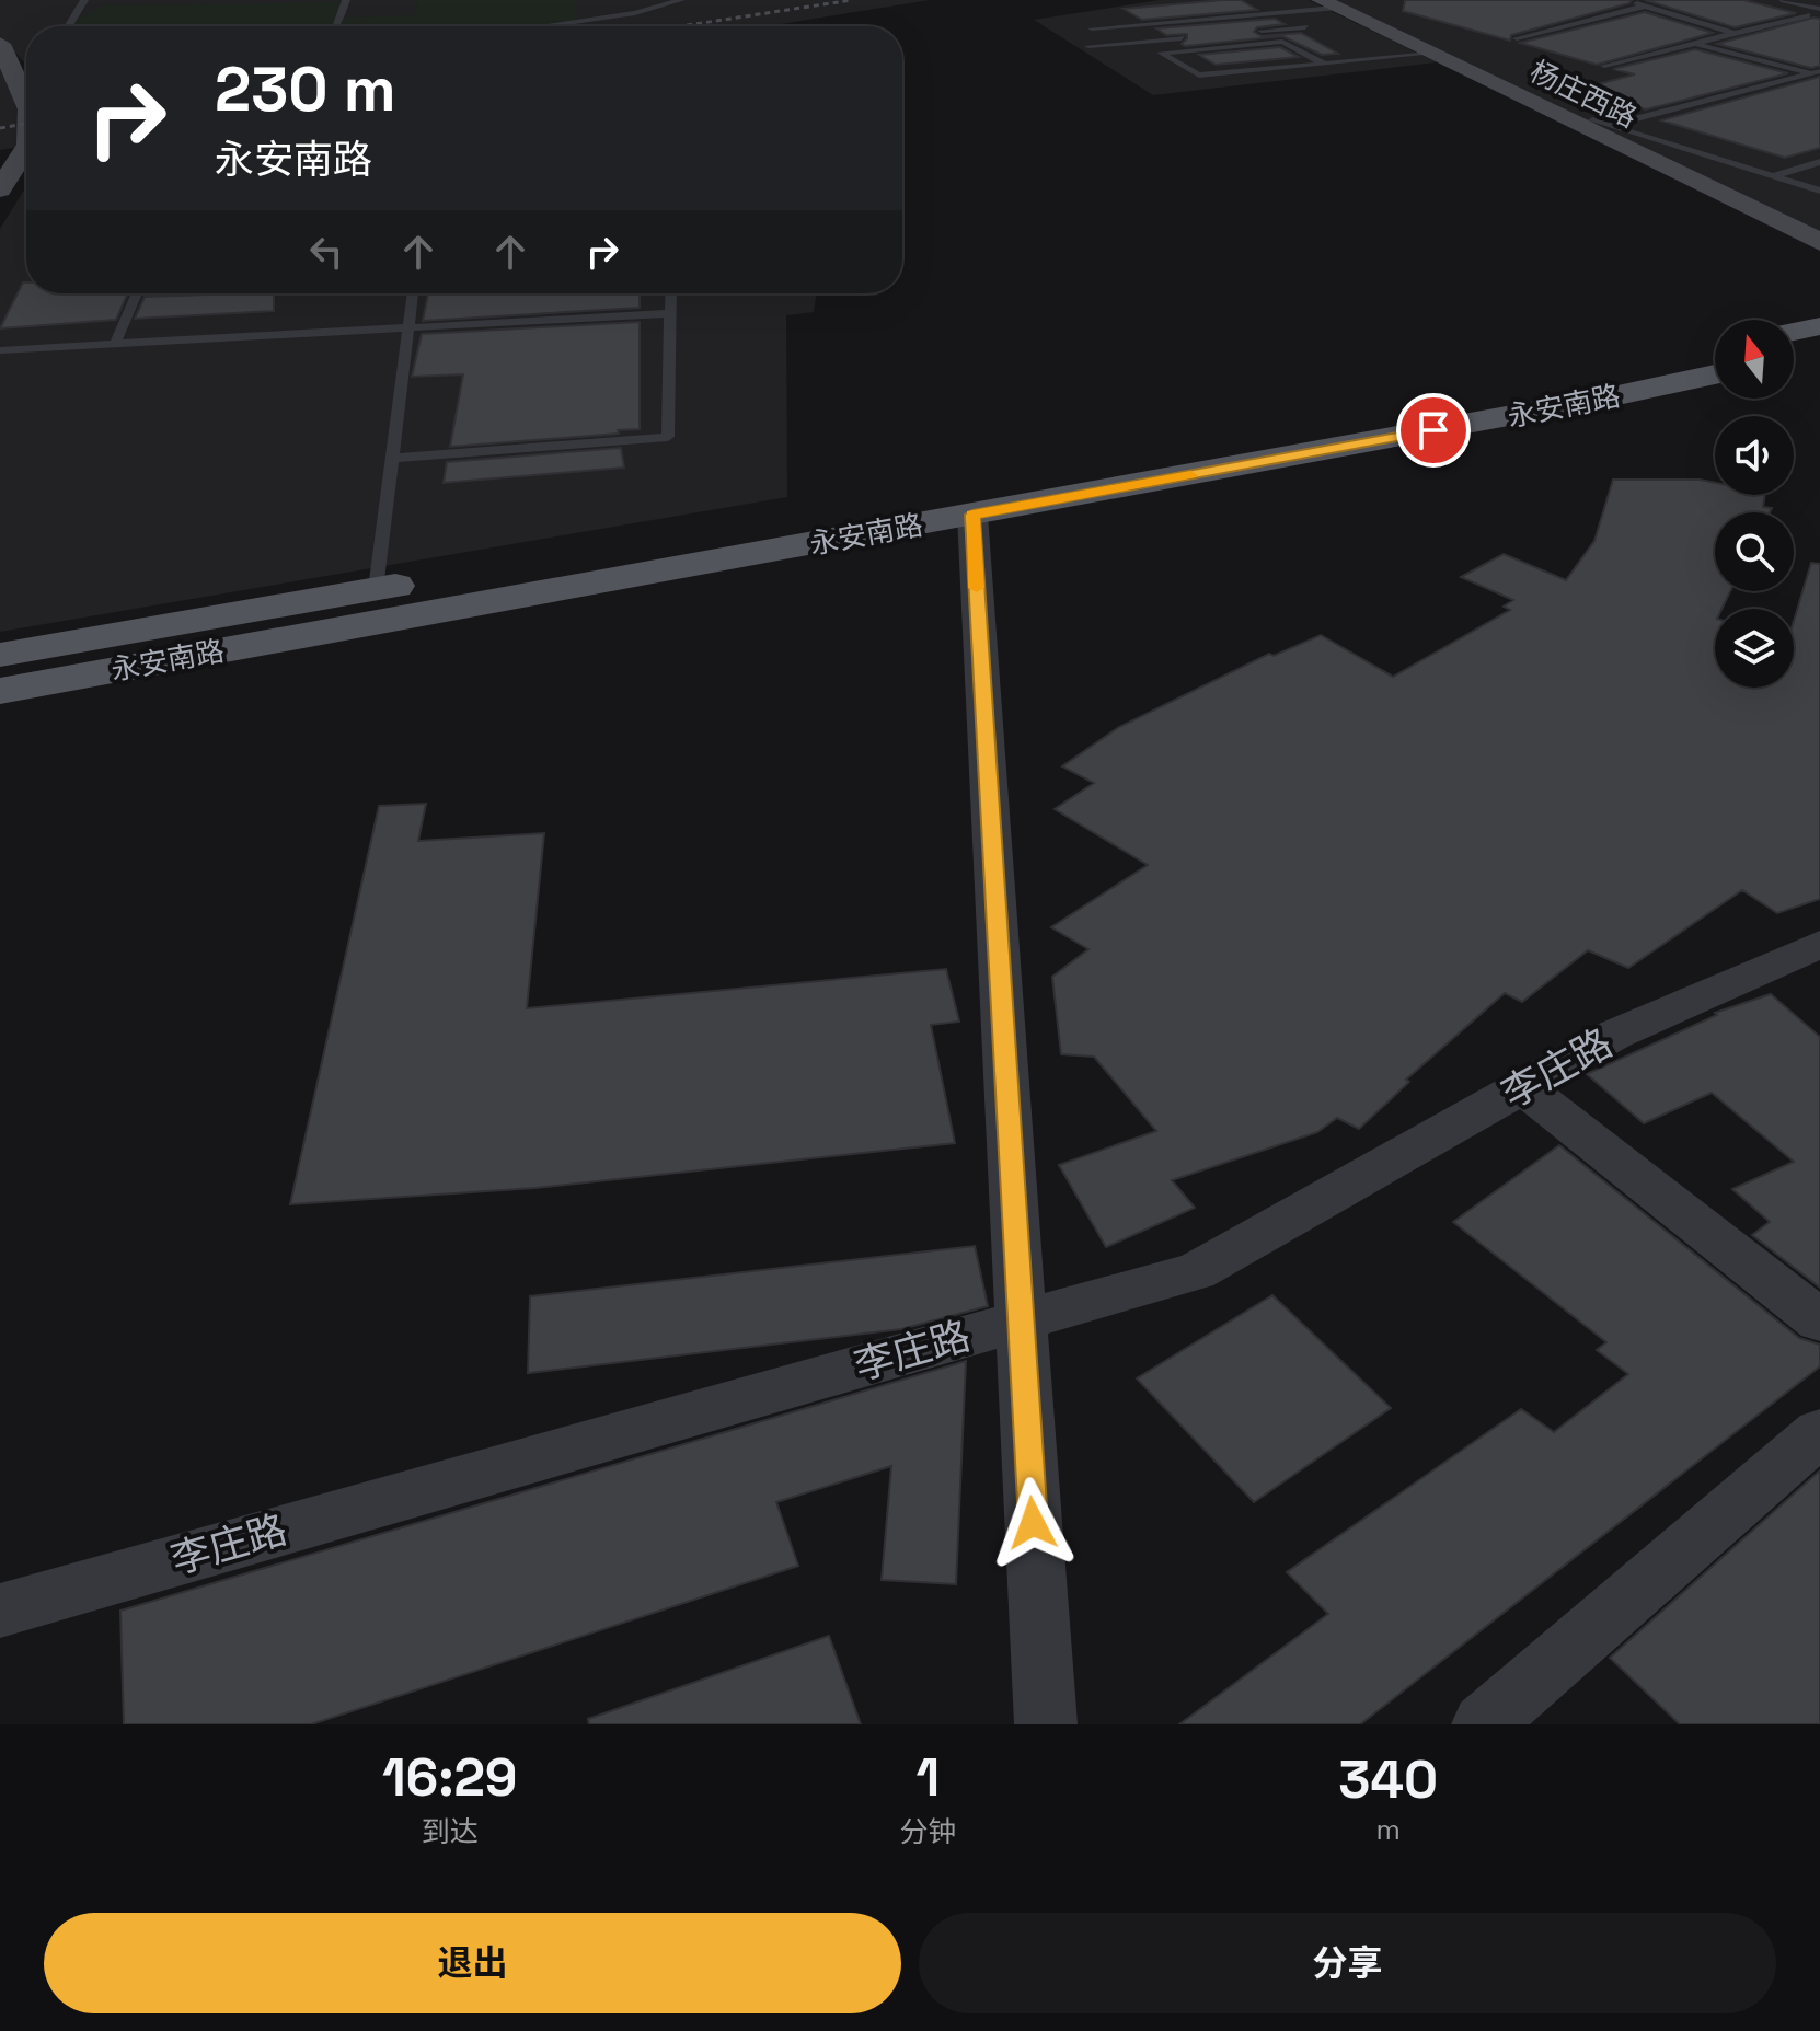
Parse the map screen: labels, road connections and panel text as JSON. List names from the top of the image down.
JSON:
{
  "streets": {
    "main road": ["永安南路"],
    "street": ["杨庄西路", "李庄路"]
  },
  "north": "top",
  "page": {
    "turn": ["230 m", "永安南路"],
    "eta": [
      "16:29",
      "到达",
      "1",
      "分钟",
      "340",
      "m"
    ],
    "buttons": ["退出", "分享"]
  }
}
